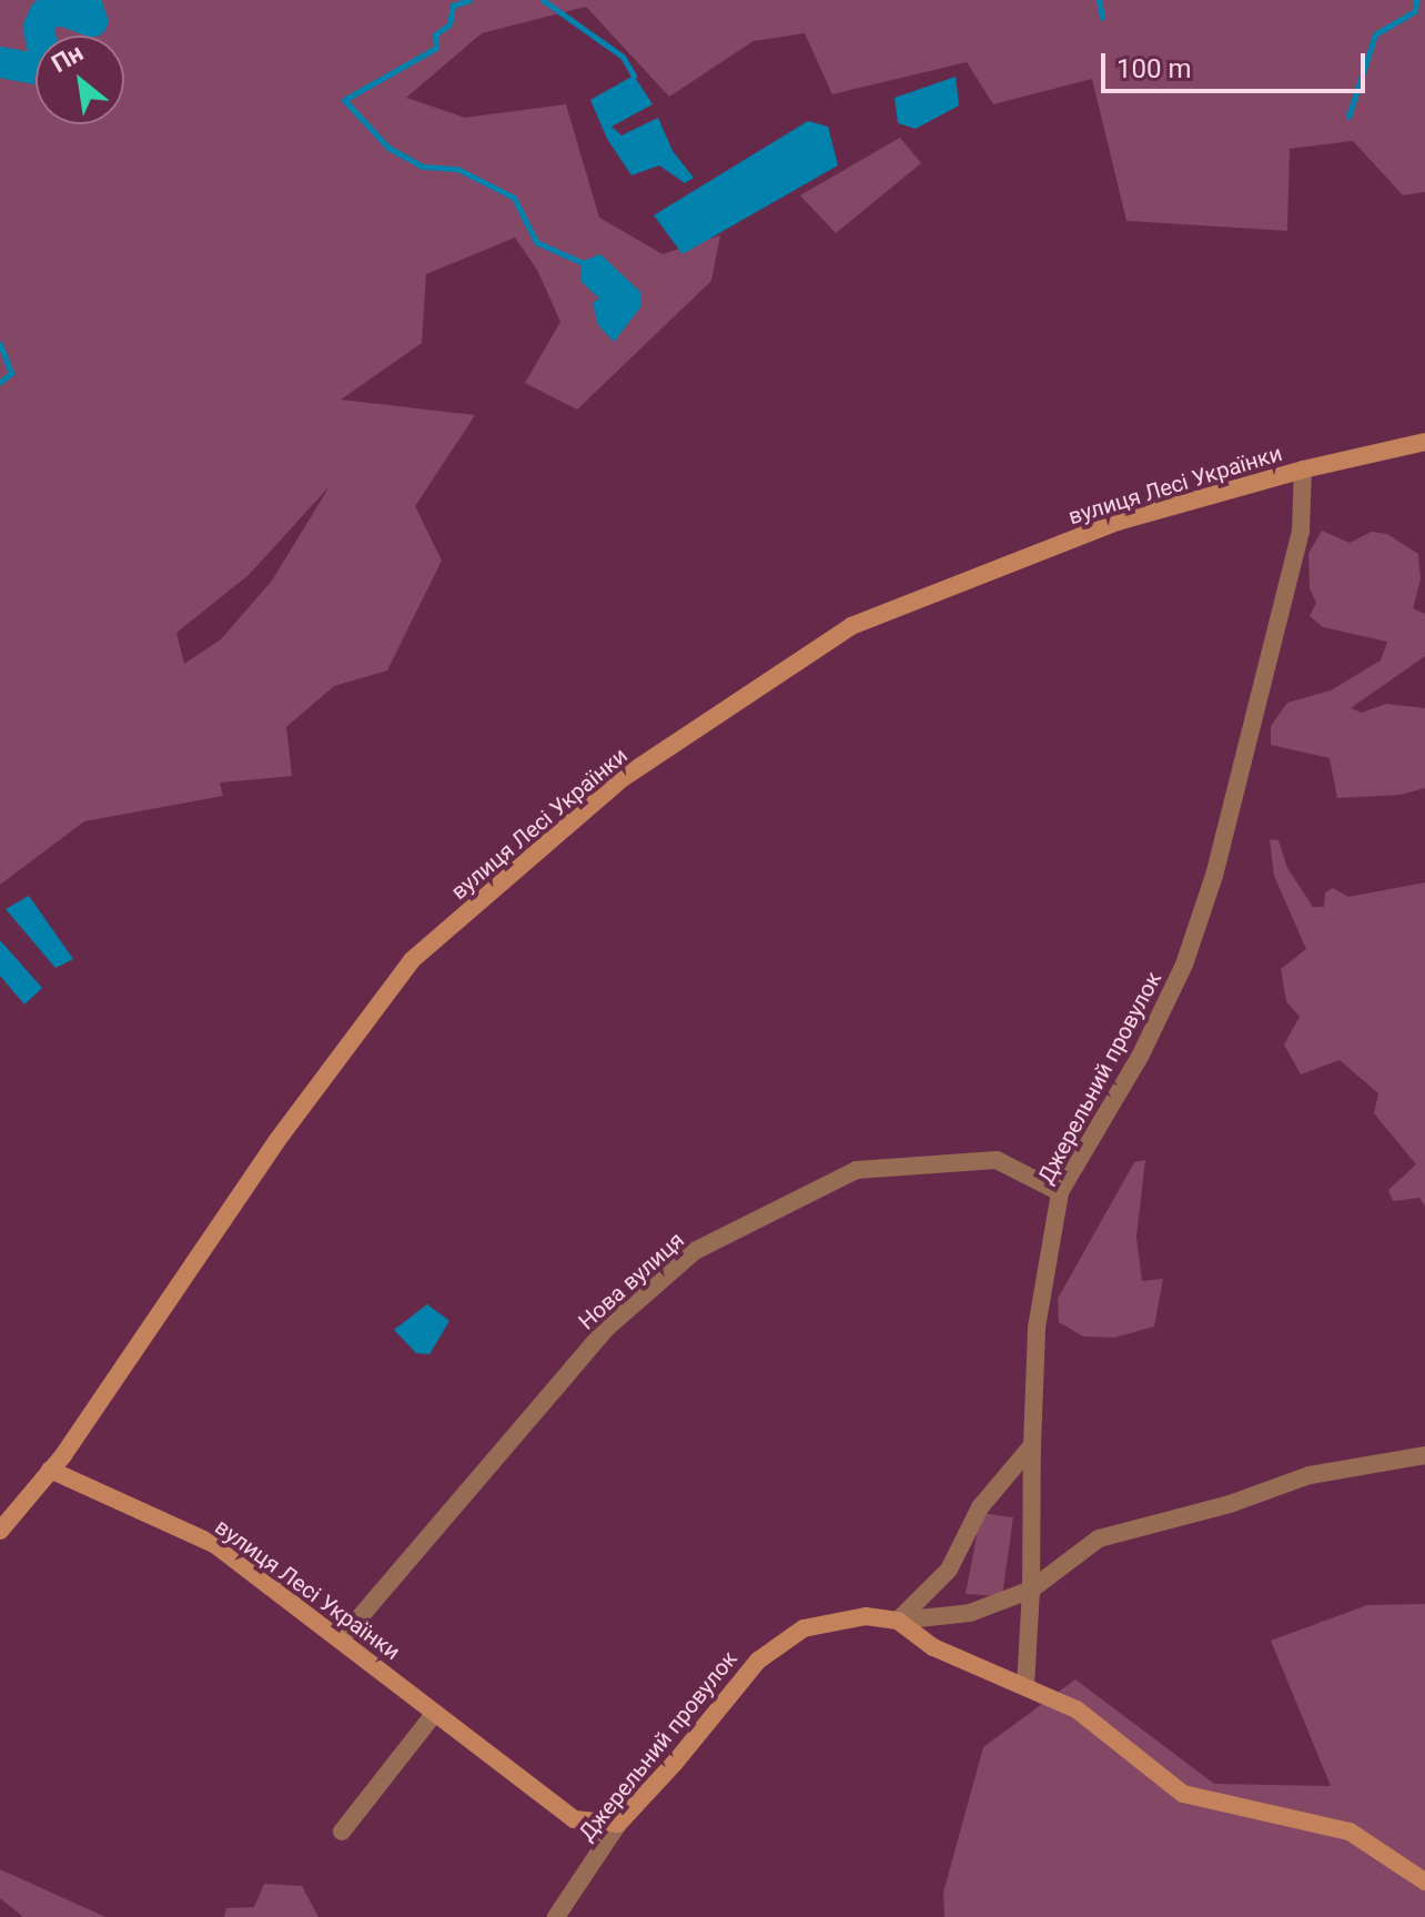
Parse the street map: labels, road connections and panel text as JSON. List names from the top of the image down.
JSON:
{
  "streets": {
    "street": ["вулиця Лесі Українки", "Джерельний провулок", "Нова вулиця"]
  },
  "crossings": [
    ["вулиця Лесі Українки", "Джерельний провулок"],
    ["вулиця Лесі Українки", "Нова вулиця"],
    ["Джерельний провулок", "Нова вулиця"]
  ],
  "scale_bar": "100 m",
  "north": "top left"
}
